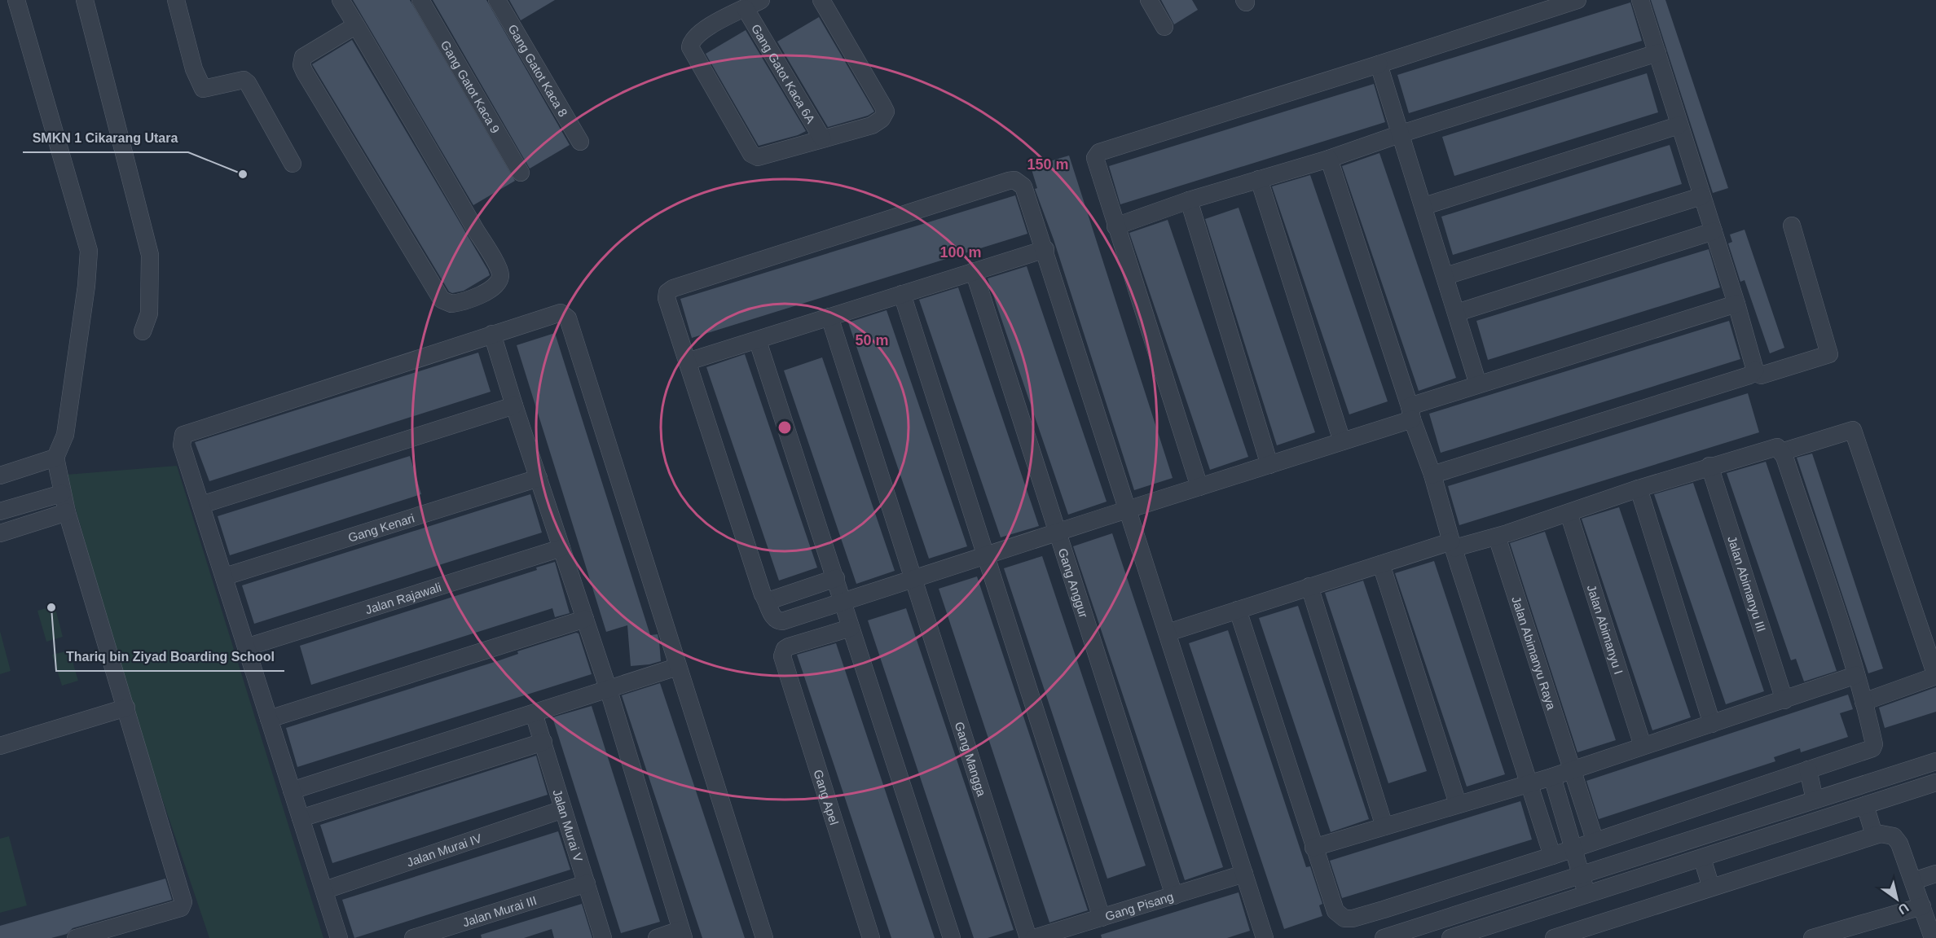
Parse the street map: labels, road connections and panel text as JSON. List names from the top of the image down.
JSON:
{
  "streets": {
    "street": [
      "Gang Gatot Kaca 8",
      "Gang Gatot Kaca 6A",
      "Gang Gatot Kaca 9",
      "Gang Kenari",
      "Jalan Abimanyu III",
      "Gang Anggur",
      "Jalan Rajawali",
      "Jalan Abimanyu I",
      "Jalan Abimanyu Raya",
      "Gang Mangga",
      "Gang Apel",
      "Jalan Murai V",
      "Jalan Murai IV",
      "Gang Pisang",
      "Jalan Murai III"
    ]
  },
  "crossings": [
    ["Gang Anggur", "Gang Pisang"],
    ["Jalan Murai V", "Jalan Murai IV"],
    ["Jalan Murai V", "Jalan Murai III"]
  ],
  "places": ["SMKN 1 Cikarang Utara", "Thariq bin Ziyad Boarding School"],
  "north": "bottom right",
  "rings": ["150 m", "100 m", "50 m"]
}
